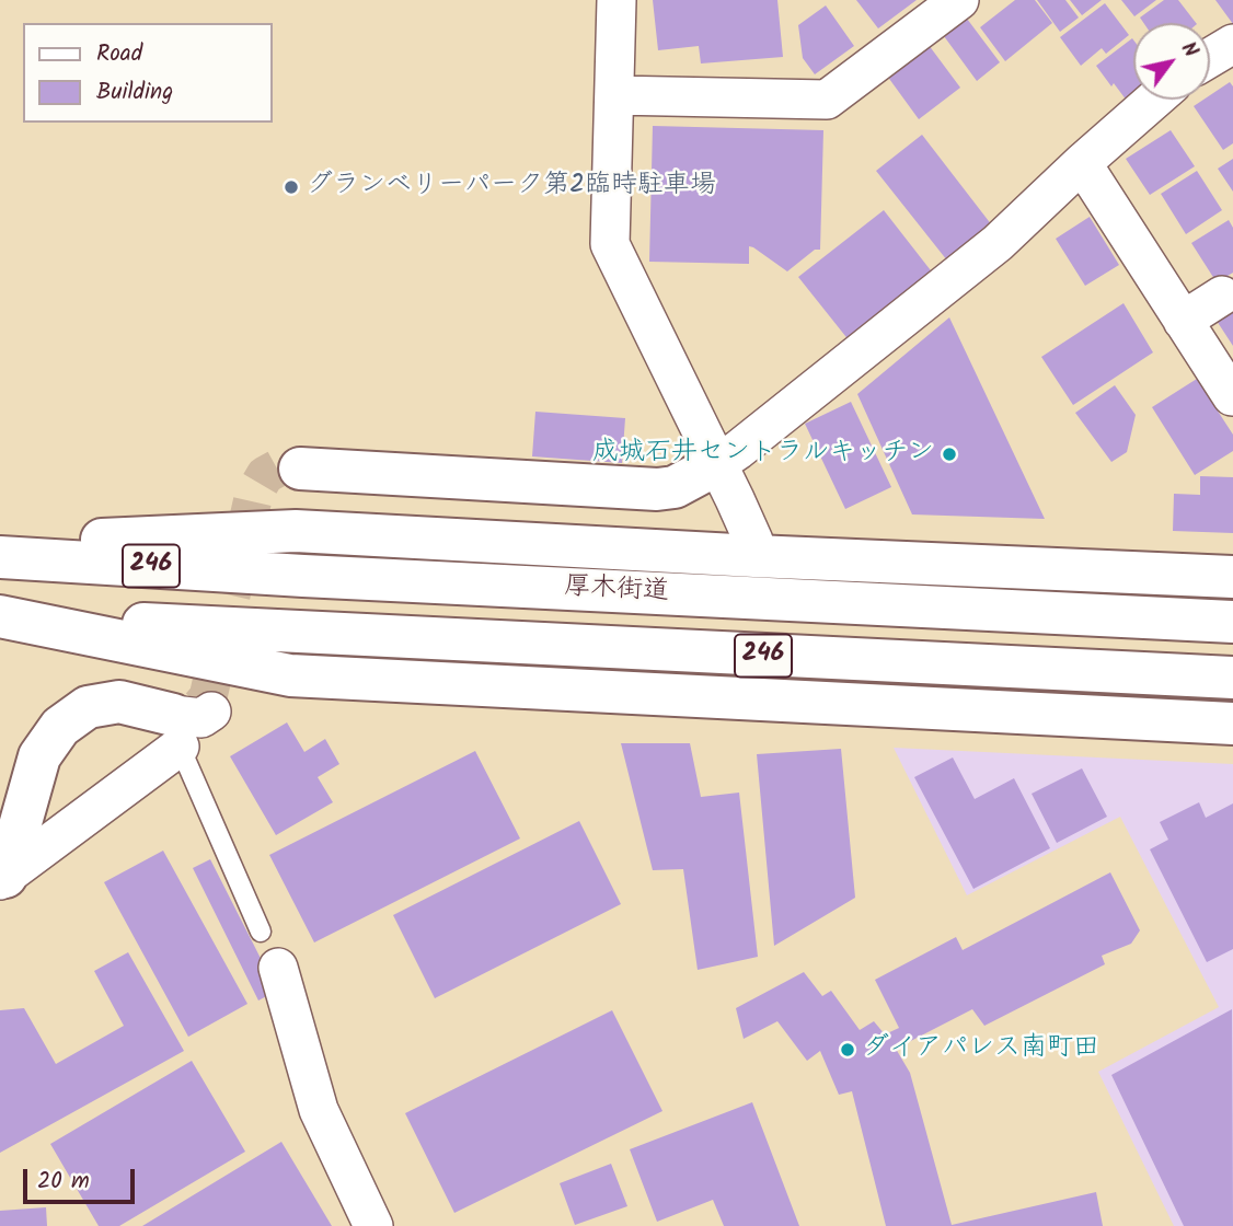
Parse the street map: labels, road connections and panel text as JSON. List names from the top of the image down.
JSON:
{
  "streets": {
    "main road": ["246", "厚木街道"]
  },
  "places": ["グランベリーパーク第2臨時駐車場", "成城石井セントラルキッチン", "ダイアパレス南町田"],
  "legend": ["Road", "Building"],
  "scale_bar": "20 m",
  "north": "top right"
}
